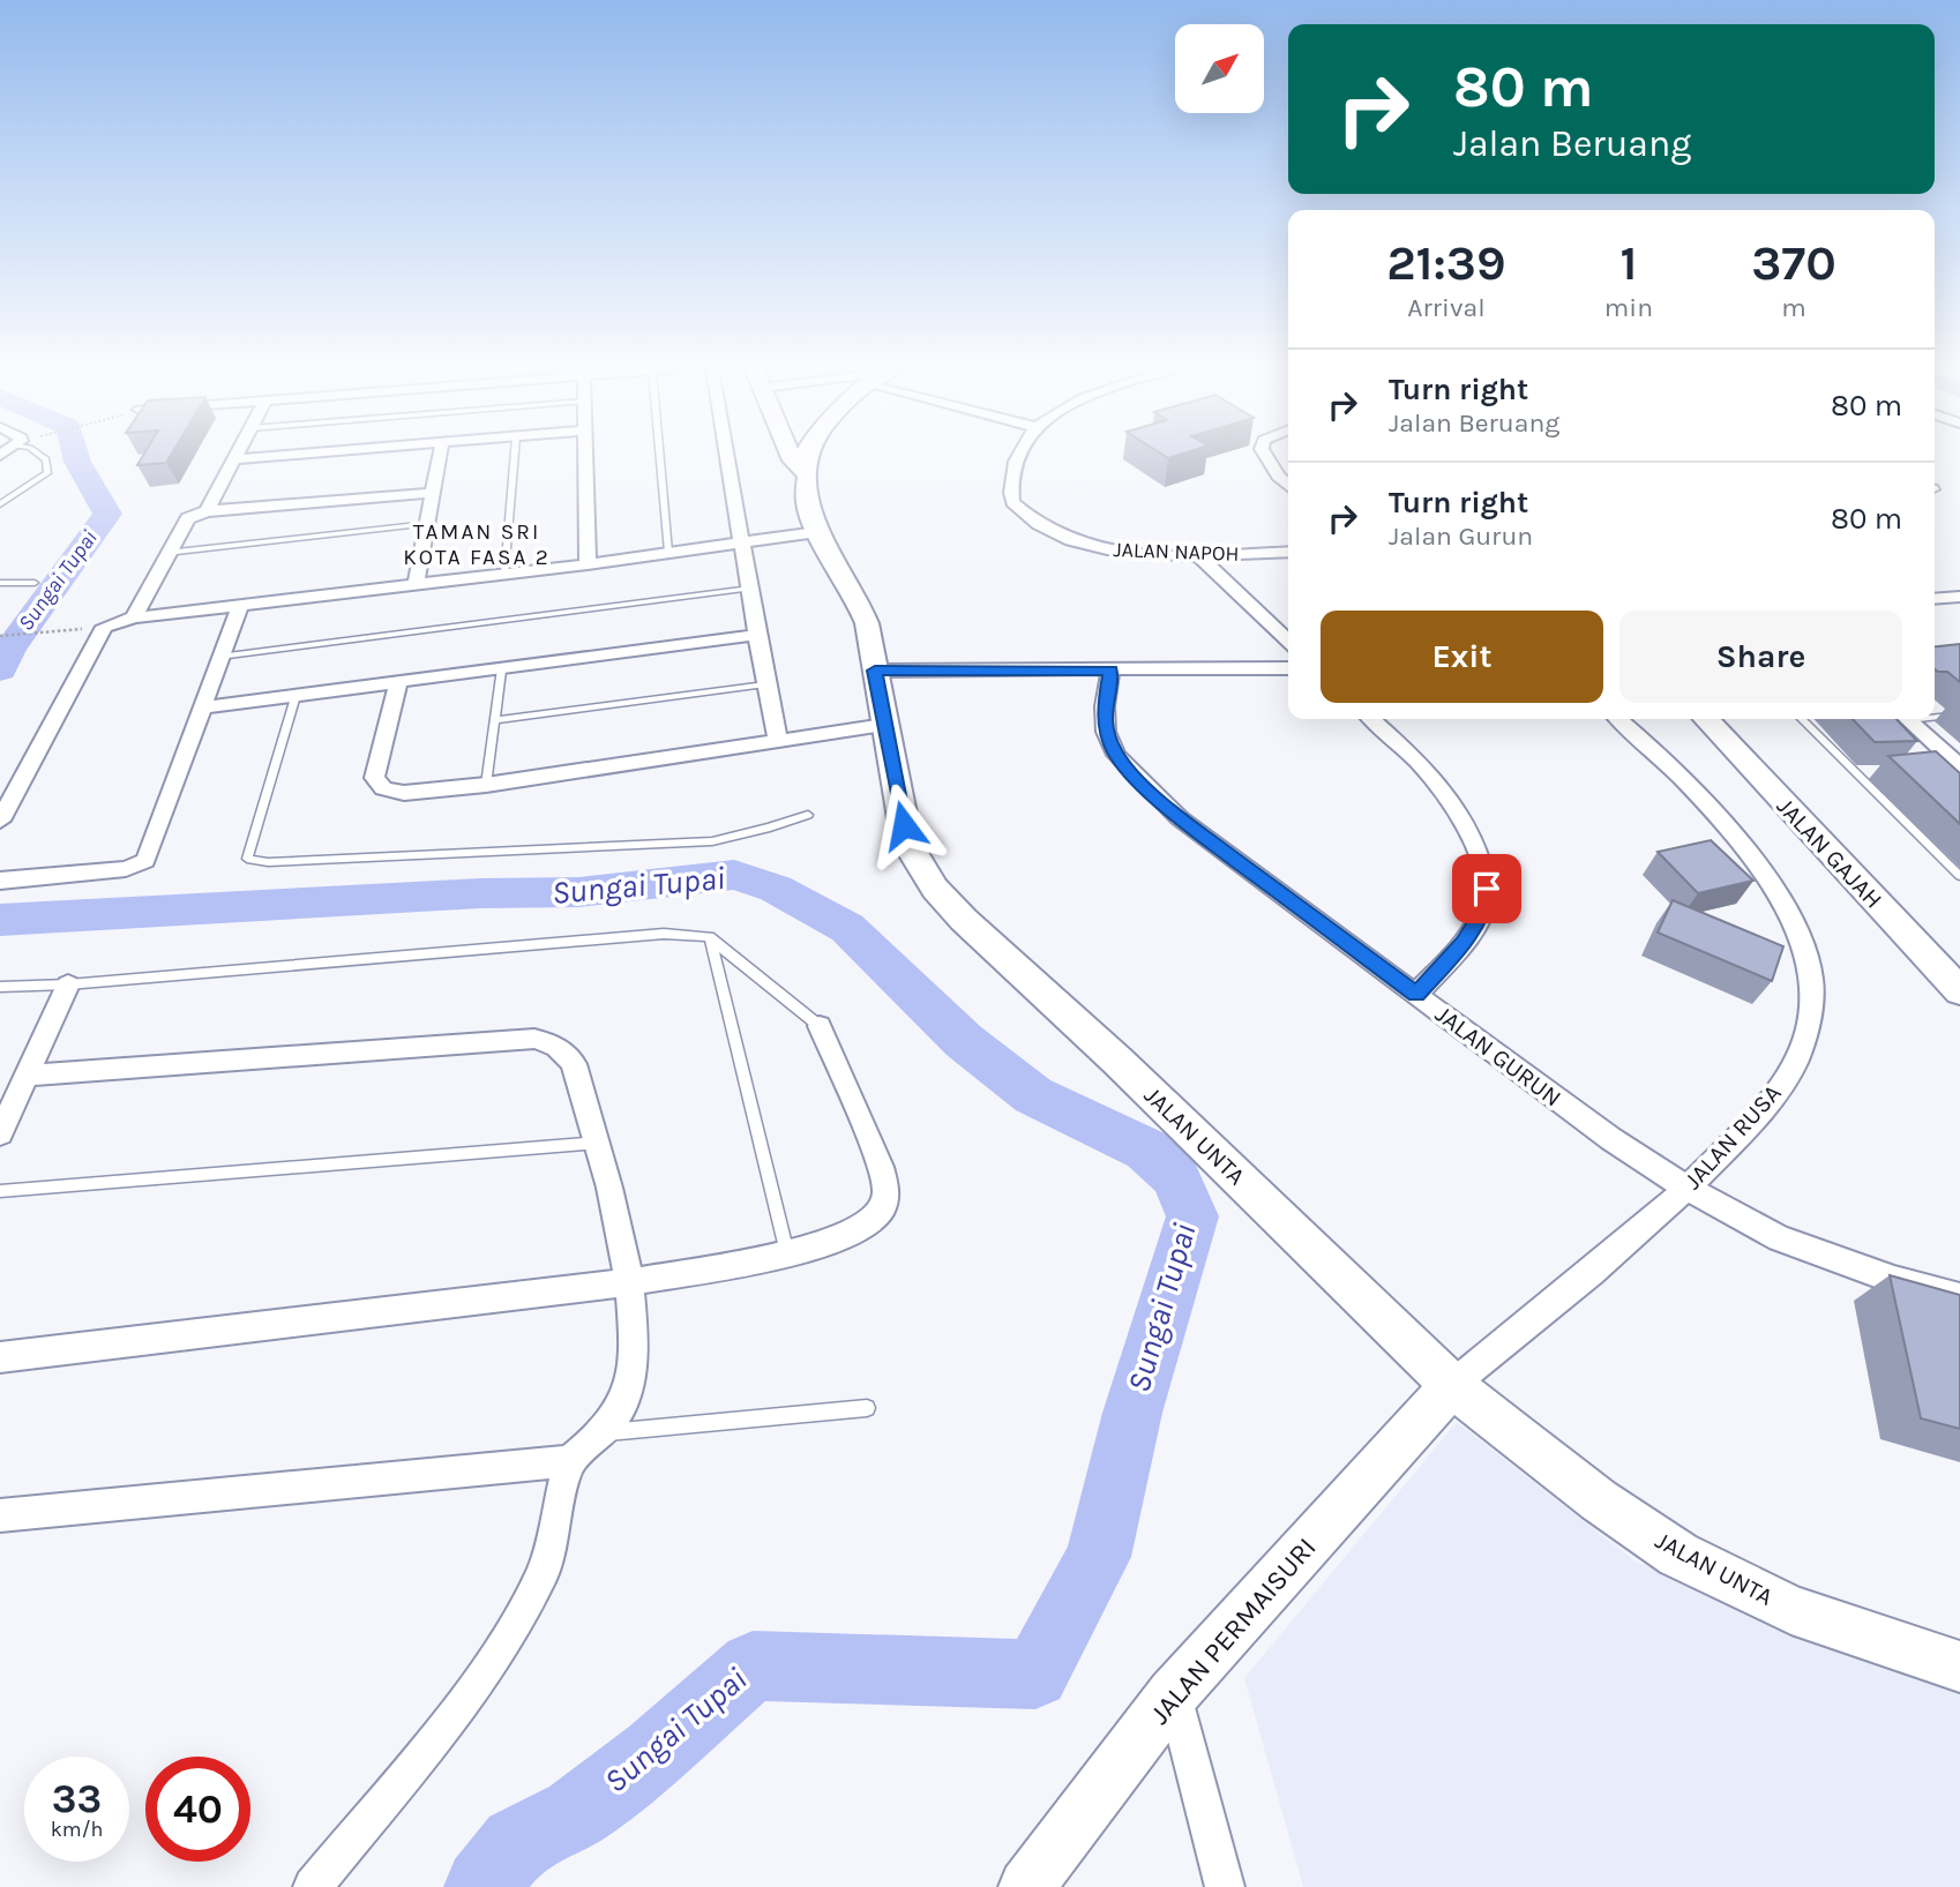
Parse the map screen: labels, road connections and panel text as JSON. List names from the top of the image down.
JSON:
{
  "streets": {
    "street": [
      "JALAN NAPOH",
      "JALAN GAJAH",
      "JALAN GURUN",
      "JALAN UNTA",
      "JALAN RUSA",
      "JALAN PERMAISURI"
    ]
  },
  "crossings": [
    ["JALAN GURUN", "JALAN RUSA"],
    ["JALAN UNTA", "JALAN RUSA"],
    ["JALAN UNTA", "JALAN PERMAISURI"],
    ["JALAN RUSA", "JALAN PERMAISURI"]
  ],
  "districts": ["TAMAN SRI KOTA FASA 2"],
  "water": ["Sungai Tupai"],
  "north": "top right",
  "page": {
    "turn": ["80 m", "Jalan Beruang"],
    "eta": [
      "21:39",
      "Arrival",
      "1",
      "min",
      "370",
      "m"
    ],
    "list": [
      {
        "name": "Turn right",
        "note": "Jalan Beruang",
        "value": "80 m"
      },
      {
        "name": "Turn right",
        "note": "Jalan Gurun",
        "value": "80 m"
      }
    ],
    "buttons": ["Exit", "Share"],
    "speed": "33 km/h",
    "limit": "40"
  }
}
